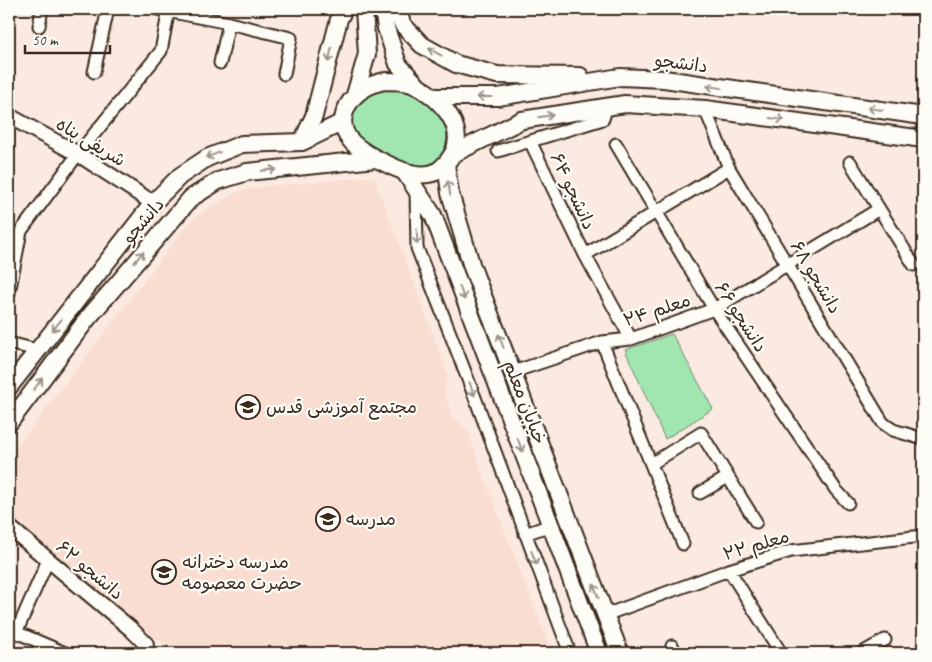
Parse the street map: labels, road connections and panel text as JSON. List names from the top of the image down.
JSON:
{
  "streets": {
    "main road": ["دانشجو", "خیابان معلم"],
    "street": [
      "شریفی پناه",
      "دانشجو ۶۴",
      "دانشجو ۶۸",
      "معلم ۲۴",
      "دانشجو ۶۶",
      "معلم ۲۲",
      "دانشجو ۶۲"
    ]
  },
  "crossings": [
    ["دانشجو", "شریفی پناه"],
    ["دانشجو", "خیابان معلم"],
    ["دانشجو ۶۴", "معلم ۲۴"],
    ["دانشجو ۶۸", "معلم ۲۴"],
    ["معلم ۲۴", "دانشجو ۶۶"],
    ["معلم ۲۴", "خیابان معلم"],
    ["خیابان معلم", "معلم ۲۲"]
  ],
  "places": {
    "school or university": ["مجتمع آموزشی قدس", "مدرسه", "مدرسه دخترانه حضرت معصومه"]
  },
  "scale_bar": "50 m"
}
